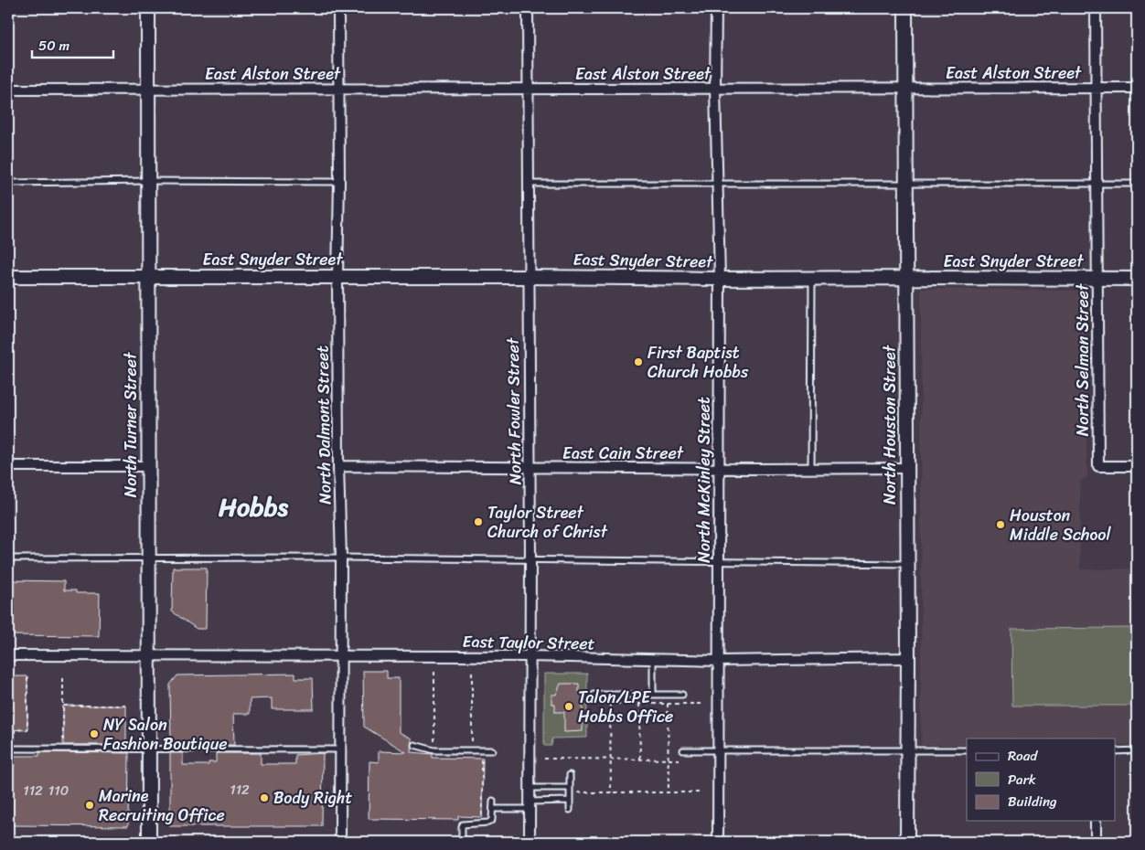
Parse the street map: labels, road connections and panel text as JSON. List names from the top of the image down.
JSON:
{
  "streets": {
    "street": [
      "East Alston Street",
      "East Snyder Street",
      "North Selman Street",
      "North Fowler Street",
      "North Turner Street",
      "North Dalmont Street",
      "North Houston Street",
      "East Cain Street",
      "North McKinley Street",
      "East Taylor Street"
    ]
  },
  "crossings": [
    ["East Alston Street", "North Selman Street"],
    ["East Alston Street", "North Fowler Street"],
    ["East Alston Street", "North Turner Street"],
    ["East Alston Street", "North Dalmont Street"],
    ["East Alston Street", "North Houston Street"],
    ["East Alston Street", "North McKinley Street"],
    ["East Snyder Street", "North Selman Street"],
    ["East Snyder Street", "North Fowler Street"],
    ["East Snyder Street", "North Turner Street"],
    ["East Snyder Street", "North Dalmont Street"],
    ["East Snyder Street", "North Houston Street"],
    ["East Snyder Street", "North McKinley Street"],
    ["North Fowler Street", "East Cain Street"],
    ["North Fowler Street", "East Taylor Street"],
    ["North Turner Street", "East Taylor Street"],
    ["North Dalmont Street", "East Cain Street"],
    ["North Dalmont Street", "East Taylor Street"],
    ["North Houston Street", "East Cain Street"],
    ["North Houston Street", "East Taylor Street"],
    ["East Cain Street", "North McKinley Street"],
    ["North McKinley Street", "East Taylor Street"]
  ],
  "districts": ["Hobbs"],
  "places": [
    "First Baptist Church Hobbs",
    "Taylor Street Church of Christ",
    "Houston Middle School",
    "Talon/LPE Hobbs Office",
    "NY Salon Fashion Boutique",
    "Body Right",
    "Marine Recruiting Office"
  ],
  "house_numbers": ["112", "112", "110"],
  "legend": ["Road", "Park", "Building"],
  "scale_bar": "50 m"
}
